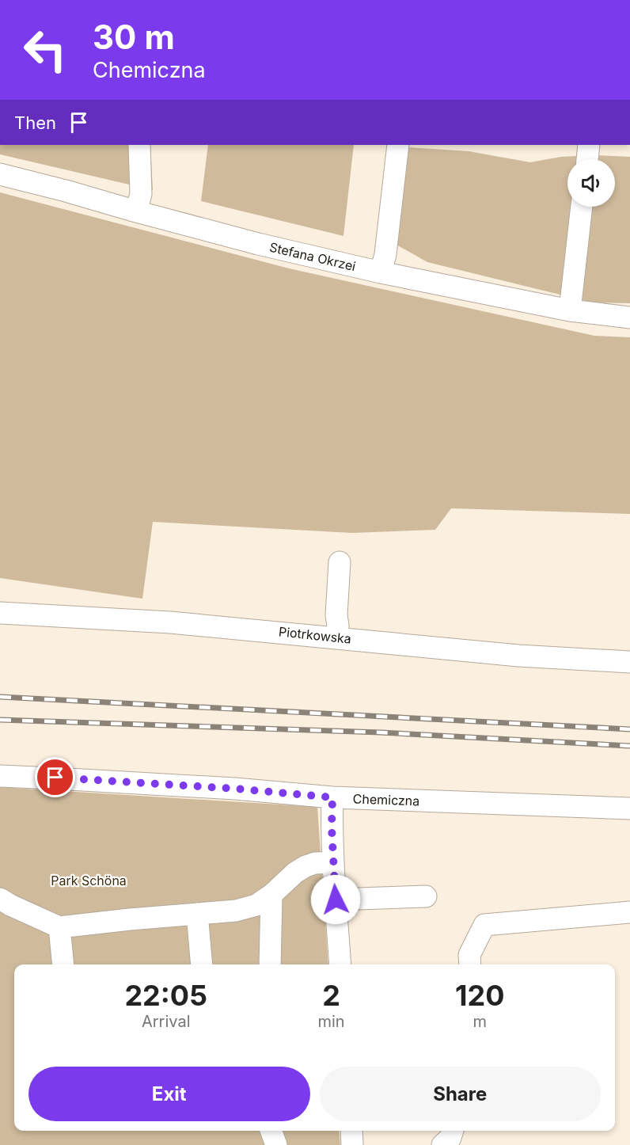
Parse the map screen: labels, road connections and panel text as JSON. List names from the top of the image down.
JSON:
{
  "streets": {
    "street": ["Stefana Okrzei", "Piotrkowska", "Chemiczna"]
  },
  "parks": ["Park Schöna"],
  "page": {
    "turn": ["30 m", "Chemiczna"],
    "then": "Then",
    "eta": [
      "22:05",
      "Arrival",
      "2",
      "min",
      "120",
      "m"
    ],
    "buttons": ["Exit", "Share"]
  }
}
